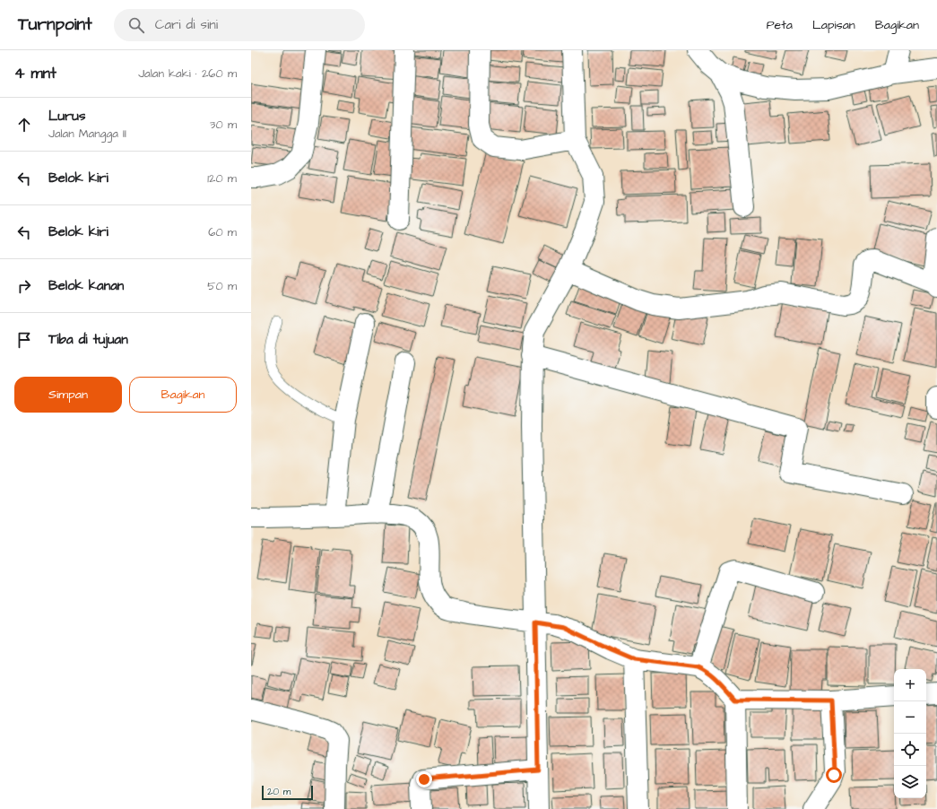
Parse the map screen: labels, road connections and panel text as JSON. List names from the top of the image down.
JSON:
{
  "scale_bar": "20 m",
  "page": {
    "header": "Turnpoint",
    "search": "Cari di sini",
    "nav": ["Peta", "Lapisan", "Bagikan"],
    "heading": ["4 mnt", "Jalan kaki · 260 m"],
    "list": [
      ["Lurus", "Jalan Mangga II", "30 m"],
      ["Belok kiri", "120 m"],
      ["Belok kiri", "60 m"],
      ["Belok kanan", "50 m"],
      "Tiba di tujuan"
    ],
    "buttons": ["Simpan", "Bagikan"],
    "map_buttons": ["+", "−"],
    "scale": "20 m"
  }
}
